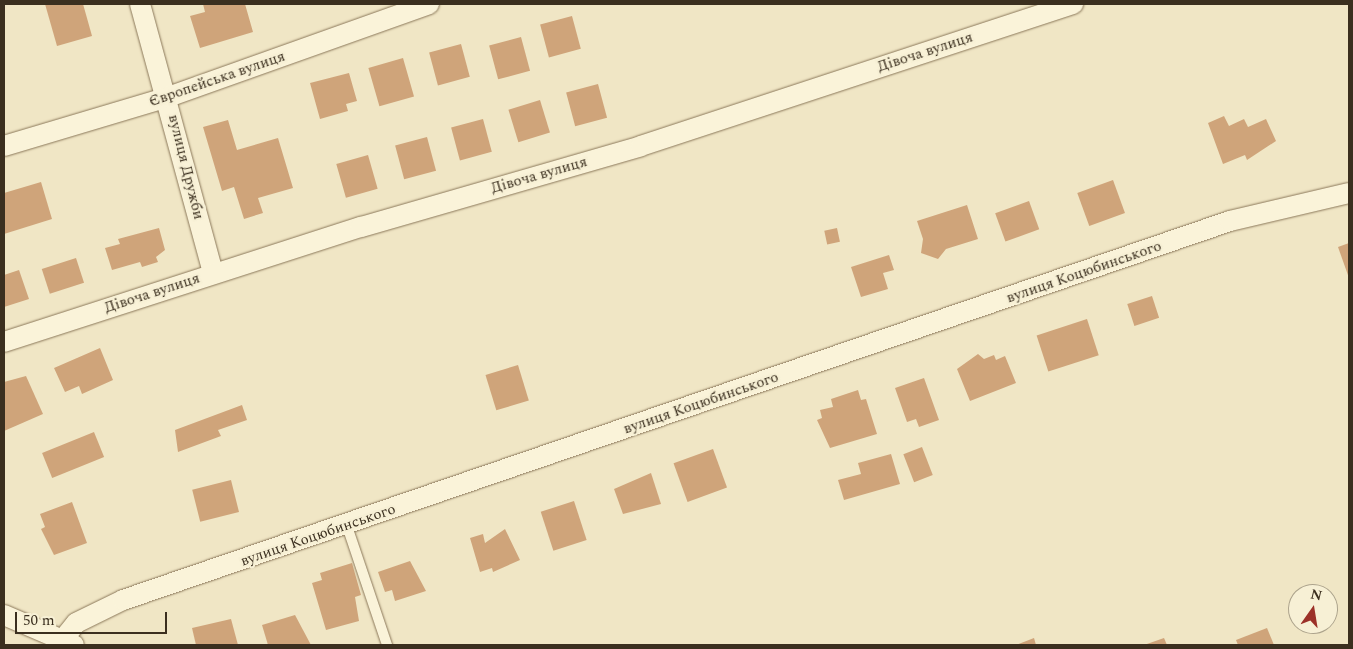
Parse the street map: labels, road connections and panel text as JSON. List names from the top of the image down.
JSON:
{
  "streets": {
    "street": [
      "Дівоча вулиця",
      "Європейська вулиця",
      "вулиця Дружби",
      "вулиця Коцюбинського"
    ]
  },
  "crossings": [
    ["Дівоча вулиця", "вулиця Дружби"],
    ["Європейська вулиця", "вулиця Дружби"]
  ],
  "scale_bar": "50 m",
  "north": "top"
}
